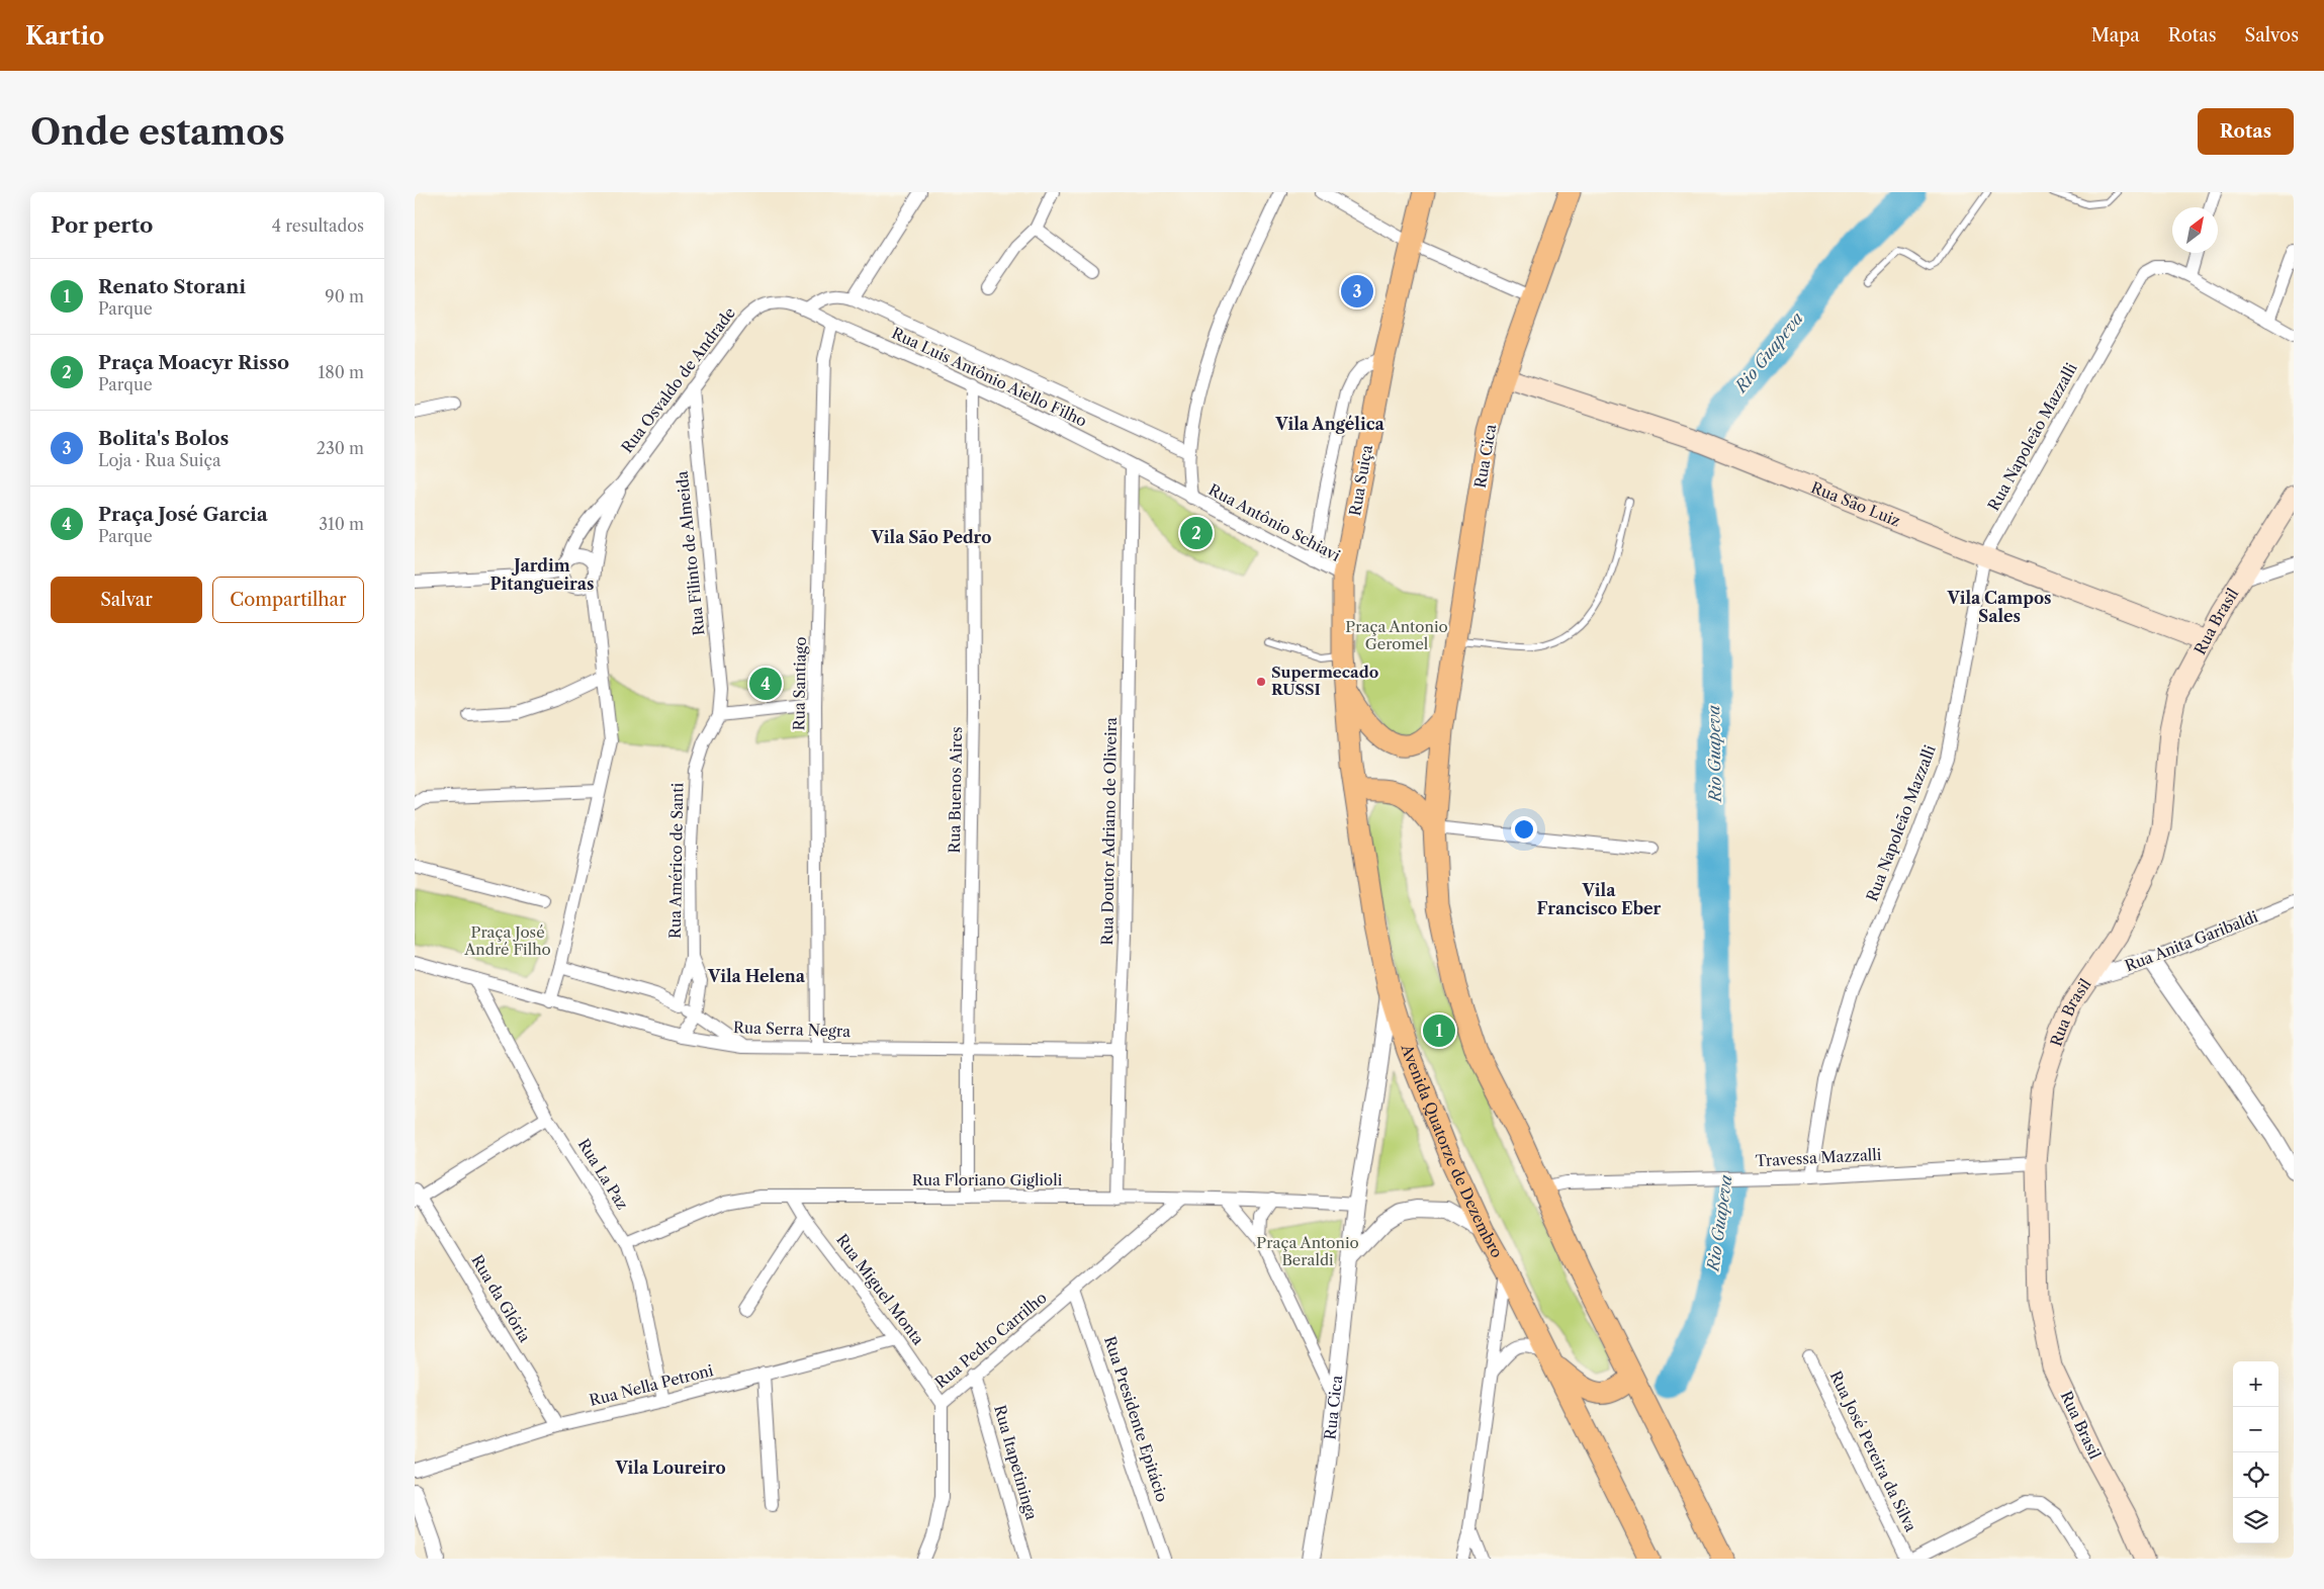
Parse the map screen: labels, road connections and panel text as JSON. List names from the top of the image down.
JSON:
{
  "streets": {
    "main road": [
      "Rua Cica",
      "Rua Suiça",
      "Rua São Luiz",
      "Rua Brasil",
      "Avenida Quatorze de Dezembro"
    ],
    "street": [
      "Rua Luís Antônio Aiello Filho",
      "Rua Osvaldo de Andrade",
      "Rua Napoleão Mazzalli",
      "Rua Antônio Schiavi",
      "Rua Filinto de Almeida",
      "Rua Santiago",
      "Rua Buenos Aires",
      "Rua Doutor Adriano de Oliveira",
      "Rua Américo de Santi",
      "Rua Anita Garibaldi",
      "Rua Serra Negra",
      "Travessa Mazzalli",
      "Rua La Paz",
      "Rua Floriano Giglioli",
      "Rua Miguel Monta",
      "Rua da Glória",
      "Rua Pedro Carrilho",
      "Rua Nella Petroni",
      "Rua Presidente Epitácio",
      "Rua José Pereira da Silva",
      "Rua Itapetininga"
    ]
  },
  "crossings": [
    ["Rua Luís Antônio Aiello Filho", "Rua Osvaldo de Andrade"],
    ["Rua Luís Antônio Aiello Filho", "Rua Antônio Schiavi"],
    ["Rua Luís Antônio Aiello Filho", "Rua Santiago"],
    ["Rua Luís Antônio Aiello Filho", "Rua Buenos Aires"],
    ["Rua Luís Antônio Aiello Filho", "Rua Doutor Adriano de Oliveira"],
    ["Rua Osvaldo de Andrade", "Rua Filinto de Almeida"],
    ["Rua Osvaldo de Andrade", "Rua Serra Negra"],
    ["Rua Napoleão Mazzalli", "Rua São Luiz"],
    ["Rua Napoleão Mazzalli", "Travessa Mazzalli"],
    ["Rua Cica", "Rua São Luiz"],
    ["Rua Cica", "Avenida Quatorze de Dezembro"],
    ["Rua Cica", "Rua Floriano Giglioli"],
    ["Rua Suiça", "Rua Antônio Schiavi"],
    ["Rua Suiça", "Avenida Quatorze de Dezembro"],
    ["Rua São Luiz", "Rua Brasil"],
    ["Rua Filinto de Almeida", "Rua Américo de Santi"],
    ["Rua Brasil", "Rua Anita Garibaldi"],
    ["Rua Brasil", "Travessa Mazzalli"],
    ["Rua Santiago", "Rua Serra Negra"],
    ["Rua Buenos Aires", "Rua Serra Negra"],
    ["Rua Buenos Aires", "Rua Floriano Giglioli"],
    ["Rua Doutor Adriano de Oliveira", "Rua Serra Negra"],
    ["Rua Doutor Adriano de Oliveira", "Rua Floriano Giglioli"],
    ["Rua Serra Negra", "Rua La Paz"],
    ["Rua La Paz", "Rua Floriano Giglioli"],
    ["Rua La Paz", "Rua Nella Petroni"],
    ["Rua Floriano Giglioli", "Rua Miguel Monta"],
    ["Rua Floriano Giglioli", "Rua Pedro Carrilho"],
    ["Rua Miguel Monta", "Rua Pedro Carrilho"],
    ["Rua Miguel Monta", "Rua Nella Petroni"],
    ["Rua da Glória", "Rua Nella Petroni"],
    ["Rua Pedro Carrilho", "Rua Presidente Epitácio"],
    ["Rua Pedro Carrilho", "Rua Itapetininga"]
  ],
  "districts": [
    "Vila Angélica",
    "Vila São Pedro",
    "Jardim Pitangueiras",
    "Vila Campos Sales",
    "Vila Francisco Eber",
    "Vila Helena",
    "Vila Loureiro"
  ],
  "water": ["Rio Guapeva"],
  "parks": ["Praça Antonio Geromel", "Praça José André Filho", "Praça Antonio Beraldi"],
  "places": ["Supermecado RUSSI"],
  "north": "top right",
  "page": {
    "header": "Kartio",
    "nav": ["Mapa", "Rotas", "Salvos"],
    "buttons": [
      "Rotas",
      ["Salvar", "Compartilhar"]
    ],
    "title": "Onde estamos",
    "heading": ["Por perto", "4 resultados"],
    "list": [
      {
        "mark": "1",
        "name": "Renato Storani",
        "note": "Parque",
        "value": "90 m"
      },
      {
        "mark": "2",
        "name": "Praça Moacyr Risso",
        "note": "Parque",
        "value": "180 m"
      },
      {
        "mark": "3",
        "name": "Bolita's Bolos",
        "note": "Loja · Rua Suiça",
        "value": "230 m"
      },
      {
        "mark": "4",
        "name": "Praça José Garcia",
        "note": "Parque",
        "value": "310 m"
      }
    ],
    "pins": [
      "3",
      "2",
      "4",
      "1"
    ],
    "map_buttons": ["+", "−"]
  }
}
